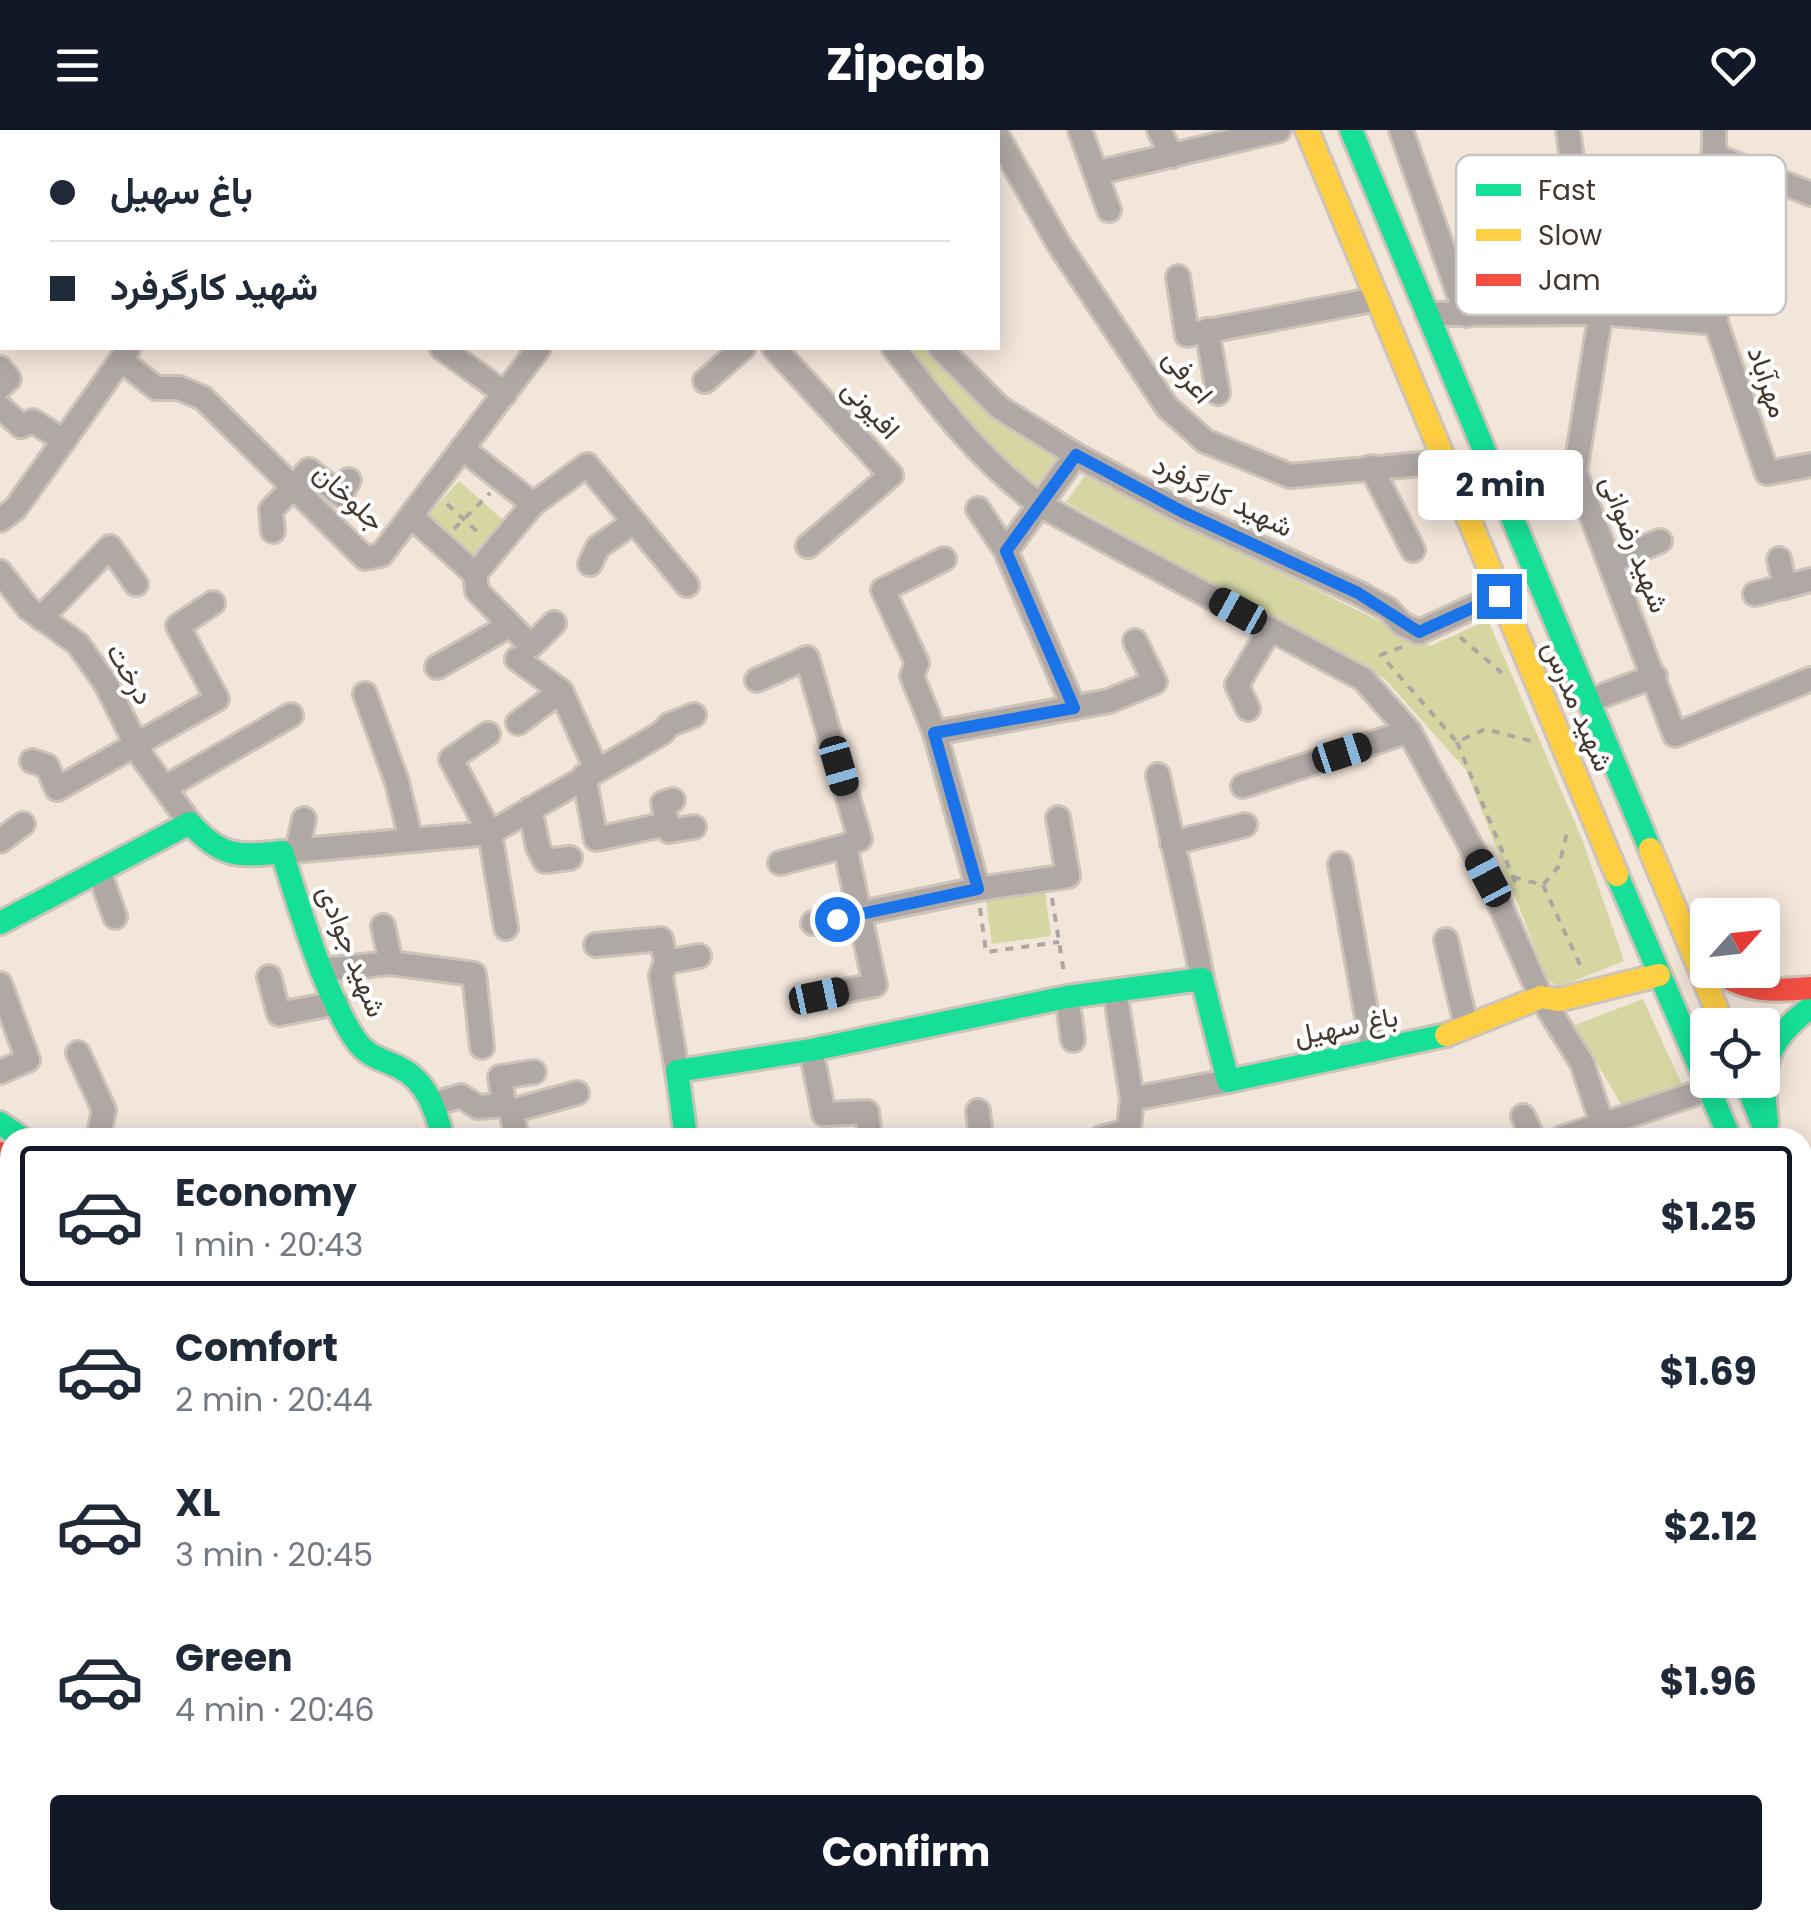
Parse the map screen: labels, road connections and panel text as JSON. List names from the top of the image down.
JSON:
{
  "streets": {
    "main road": ["شهید مدرس", "شهید جوادی", "باغ سهیل"],
    "street": [
      "اعرفی",
      "مهرآباد",
      "افیونی",
      "شهید کارگرفرد",
      "جلوخان",
      "شهید رضوانی",
      "درخت"
    ]
  },
  "crossings": [
    ["اعرفی", "شهید مدرس"],
    ["شهید کارگرفرد", "شهید مدرس"],
    ["شهید مدرس", "باغ سهیل"]
  ],
  "legend": ["Fast", "Slow", "Jam"],
  "north": "top right",
  "page": {
    "header": "Zipcab",
    "banner": ["باغ سهیل", "شهید کارگرفرد"],
    "bubble": "2 min",
    "list": [
      {
        "name": "Economy",
        "note": "1 min · 20:43",
        "value": "$1.25"
      },
      {
        "name": "Comfort",
        "note": "2 min · 20:44",
        "value": "$1.69"
      },
      {
        "name": "XL",
        "note": "3 min · 20:45",
        "value": "$2.12"
      },
      {
        "name": "Green",
        "note": "4 min · 20:46",
        "value": "$1.96"
      }
    ],
    "buttons": "Confirm"
  }
}
